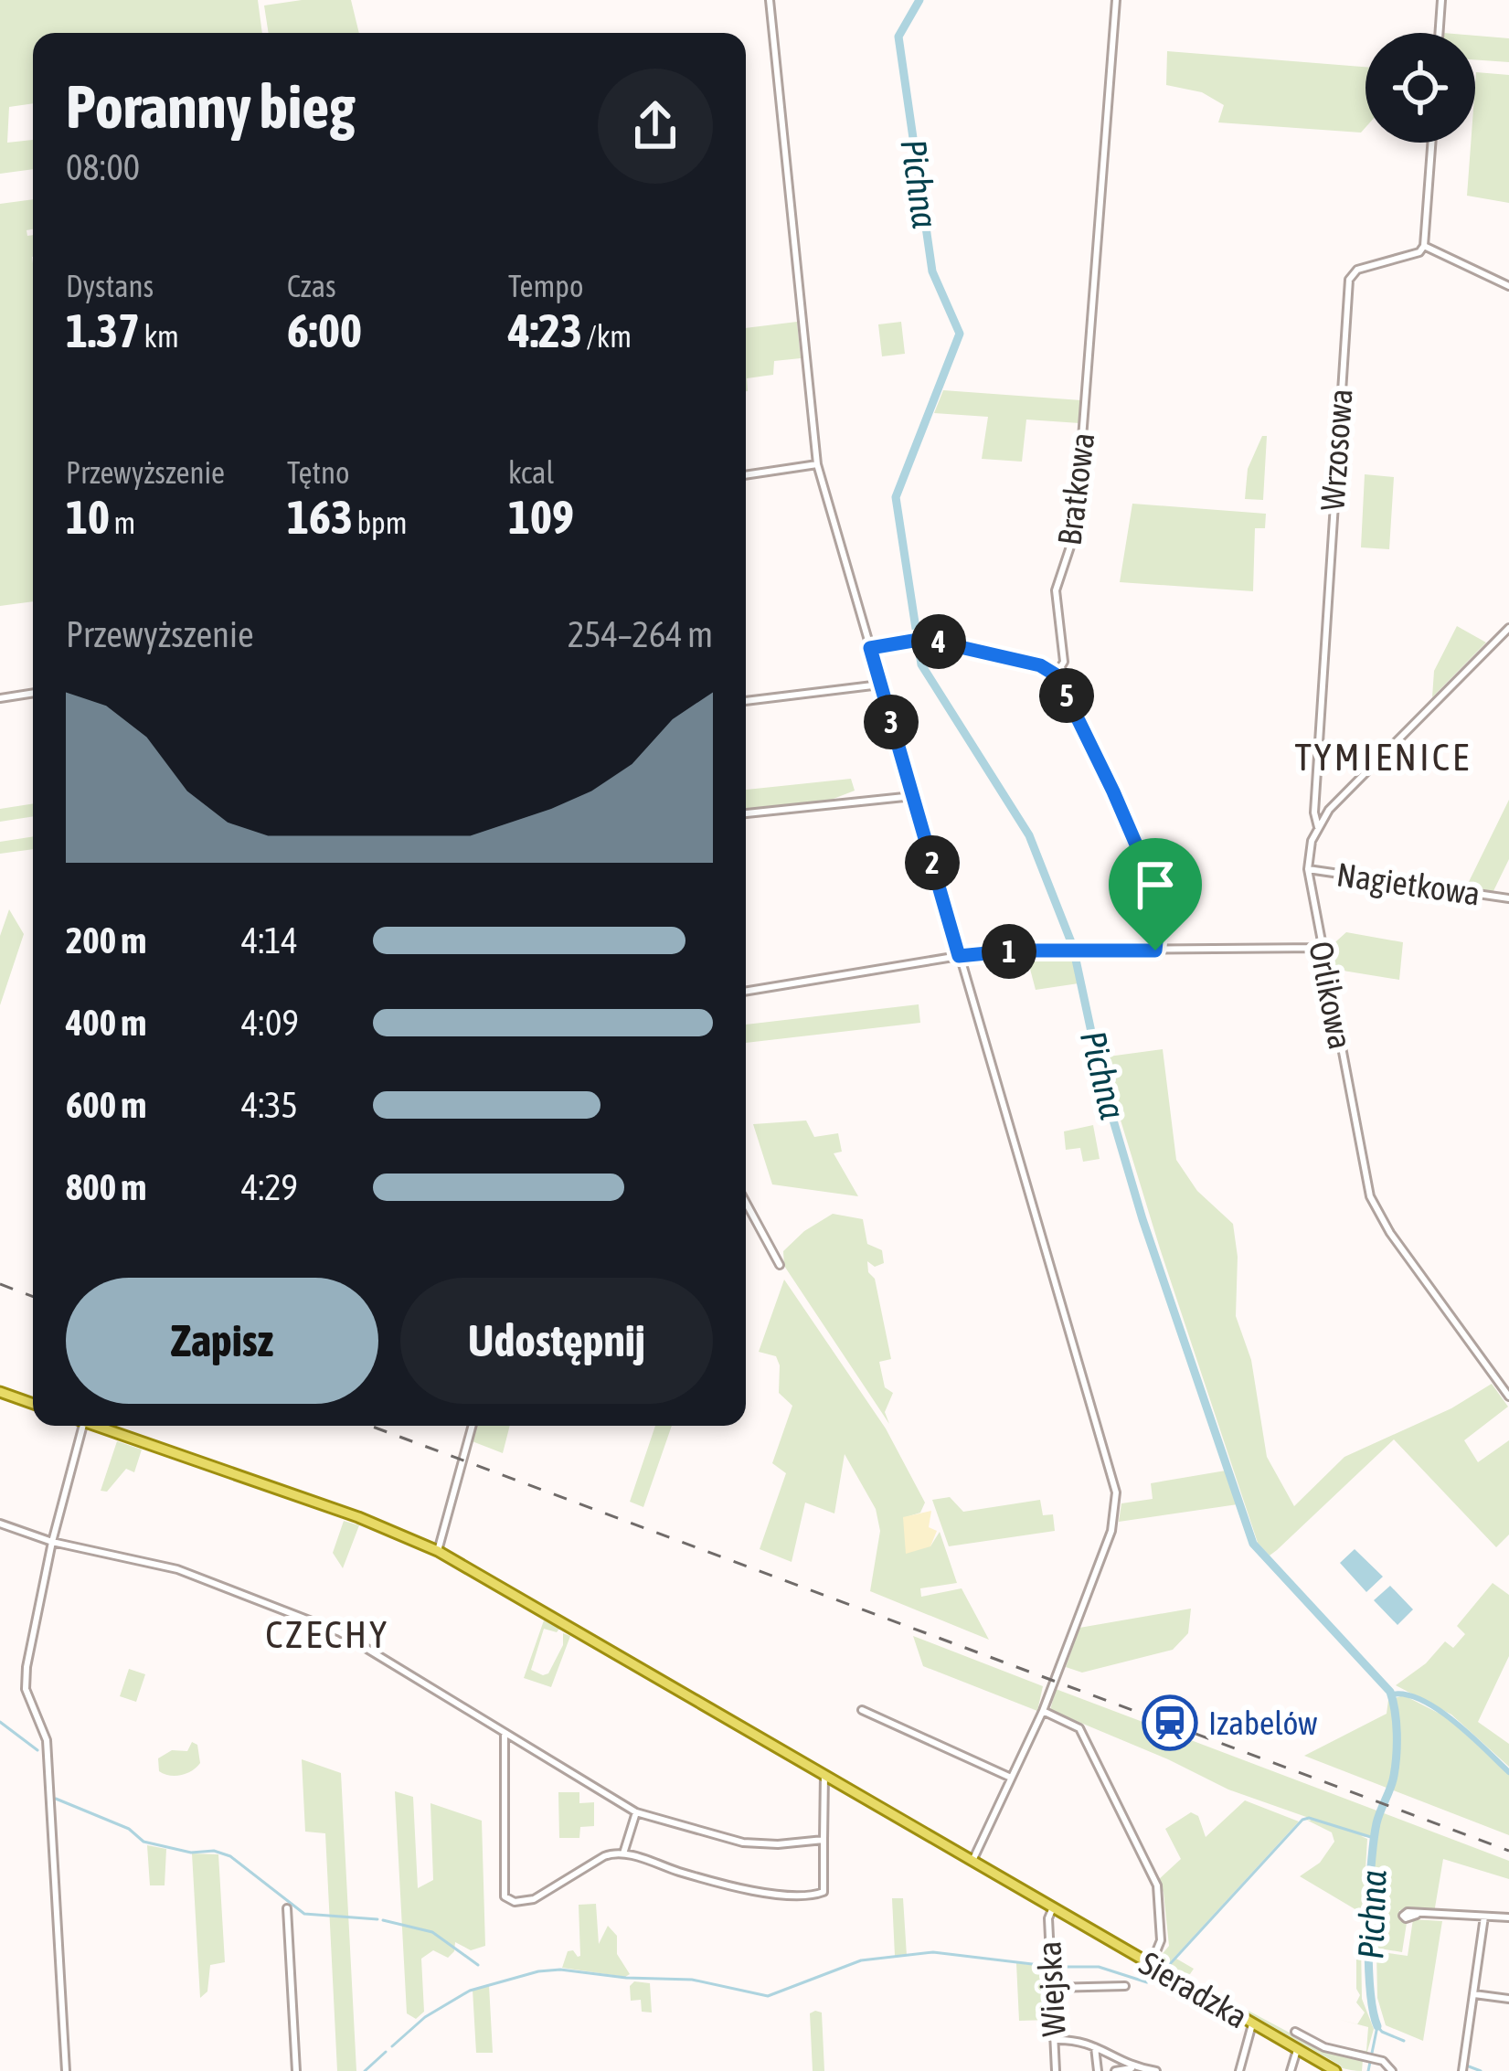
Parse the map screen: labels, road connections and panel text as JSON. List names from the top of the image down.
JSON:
{
  "streets": {
    "main road": ["Sieradzka"],
    "street": [
      "Wrzosowa",
      "Bratkowa",
      "Nagietkowa",
      "Orlikowa",
      "Wiejska"
    ]
  },
  "crossings": [
    ["Wrzosowa", "Orlikowa"],
    ["Nagietkowa", "Orlikowa"],
    ["Wiejska", "Sieradzka"]
  ],
  "districts": ["TYMIENICE", "CZECHY"],
  "water": ["Pichna"],
  "places": {
    "station": ["Izabelów"]
  },
  "page": {
    "heading": ["Poranny bieg", "08:00"],
    "stats": [
      ["Dystans", "1.37 km"],
      ["Czas", "6:00"],
      ["Tempo", "4:23 /km"],
      ["Przewyższenie", "10 m"],
      ["Tętno", "163 bpm"],
      ["kcal", "109"]
    ],
    "chart": ["Przewyższenie", "254–264 m"],
    "pins": [
      "4",
      "5",
      "3",
      "2",
      "1"
    ],
    "list": [
      {
        "name": "200 m",
        "note": "4:14"
      },
      {
        "name": "400 m",
        "note": "4:09"
      },
      {
        "name": "600 m",
        "note": "4:35"
      },
      {
        "name": "800 m",
        "note": "4:29"
      }
    ],
    "buttons": ["Zapisz", "Udostępnij"]
  }
}
